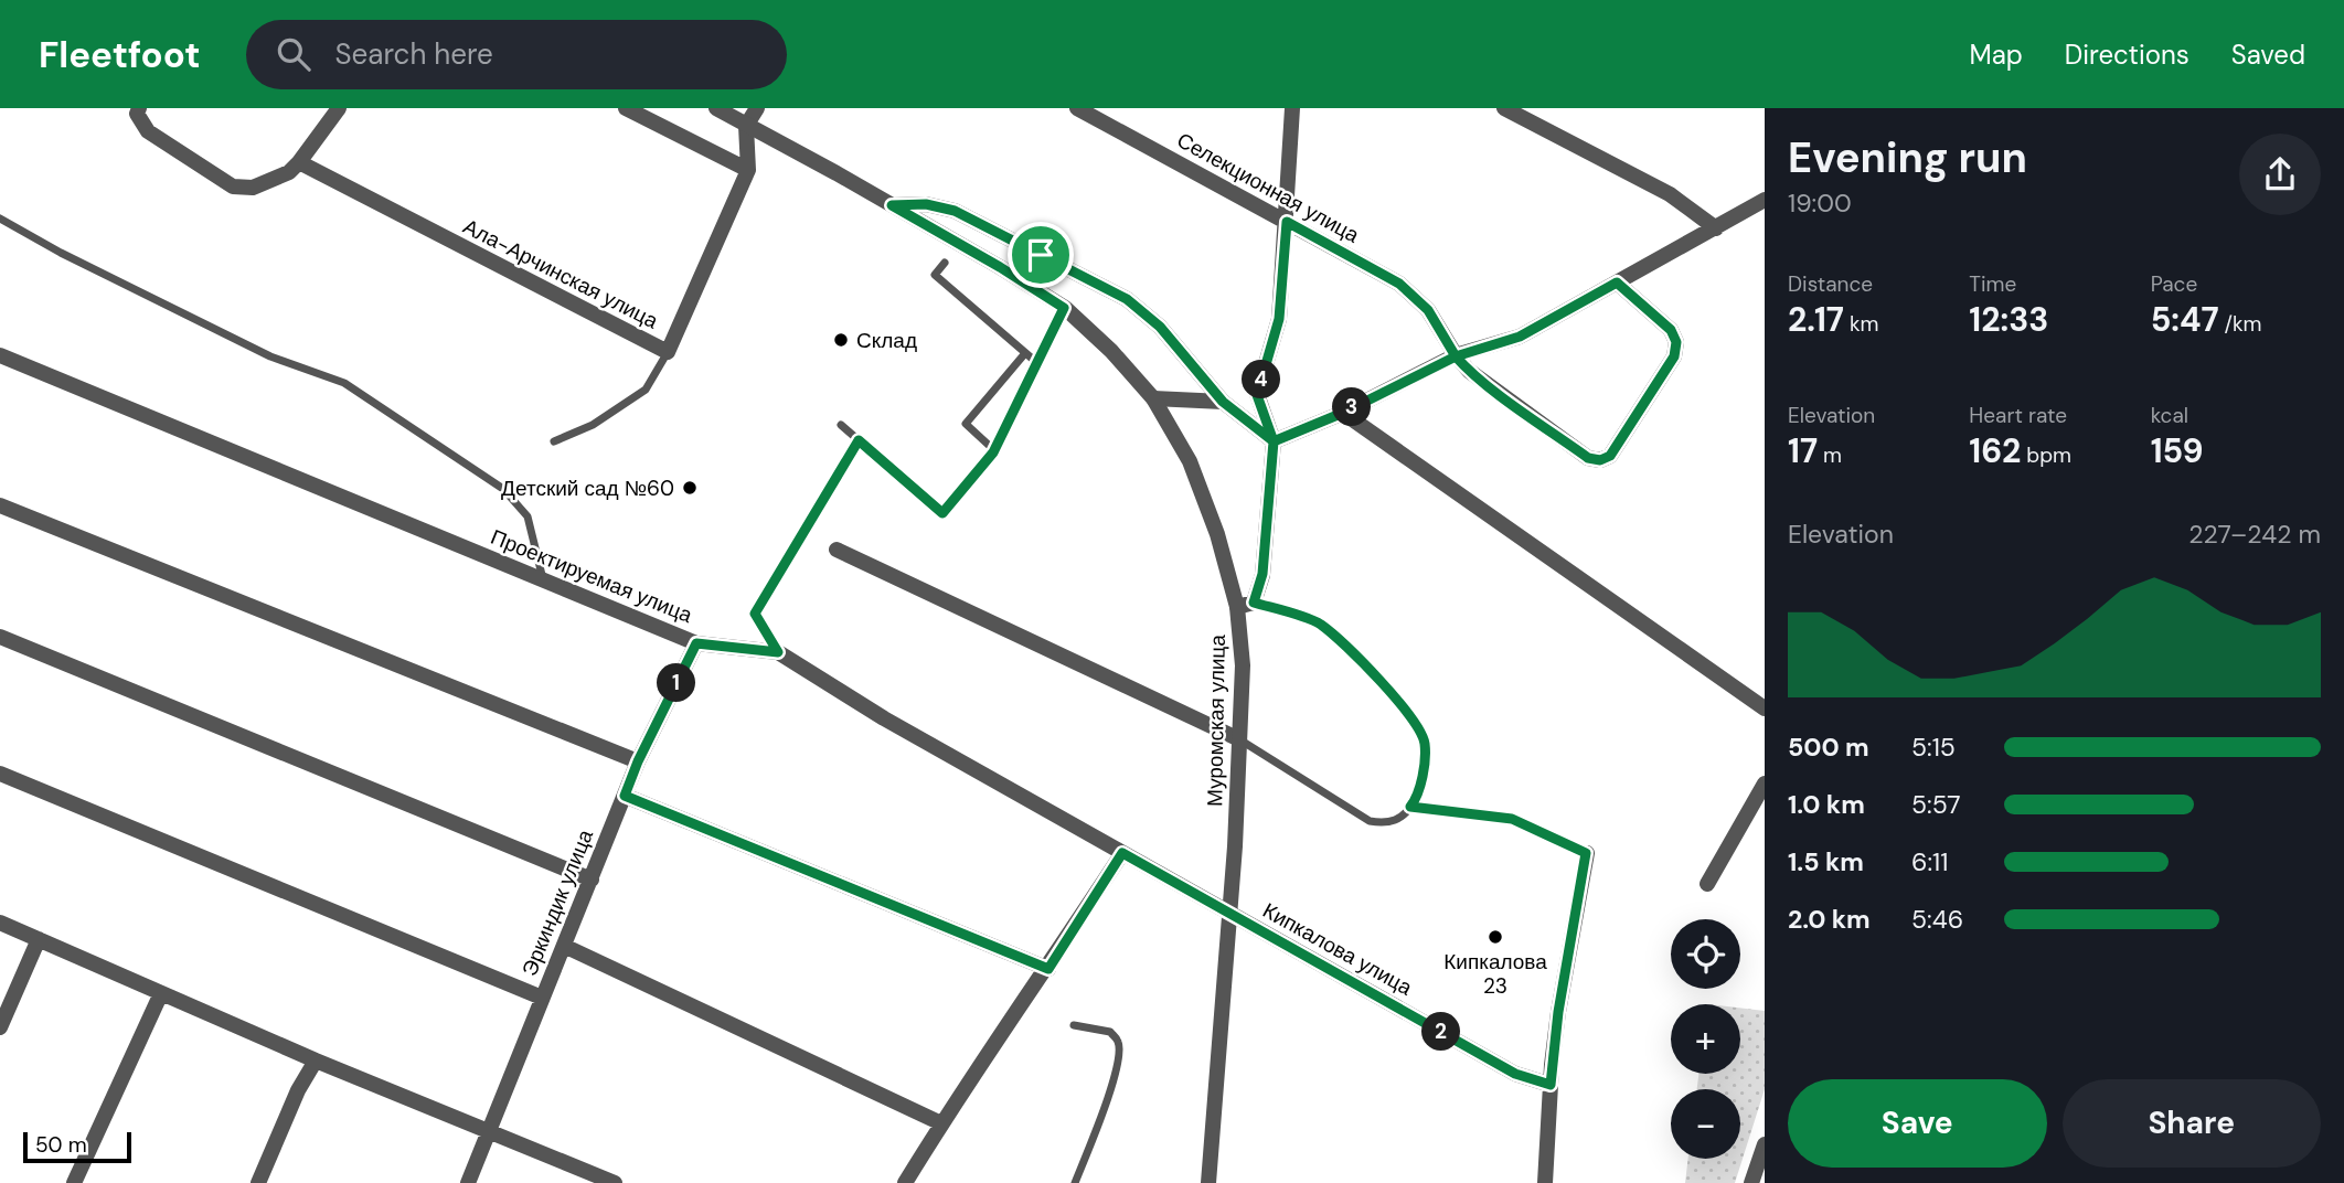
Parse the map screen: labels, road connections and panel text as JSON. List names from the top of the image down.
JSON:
{
  "streets": {
    "street": [
      "Селекционная улица",
      "Ала-Арчинская улица",
      "Проектируемая улица",
      "Муромская улица",
      "Эркиндик улица",
      "Кипкалова улица"
    ]
  },
  "crossings": [
    ["Ала-Арчинская улица", "Муромская улица"],
    ["Проектируемая улица", "Муромская улица"],
    ["Проектируемая улица", "Эркиндик улица"],
    ["Проектируемая улица", "Кипкалова улица"],
    ["Муромская улица", "Кипкалова улица"]
  ],
  "places": ["Склад", "Детский сад №60", "Кипкалова 23"],
  "scale_bar": "50 m",
  "page": {
    "header": "Fleetfoot",
    "search": "Search here",
    "nav": ["Map", "Directions", "Saved"],
    "heading": ["Evening run", "19:00"],
    "stats": [
      ["Distance", "2.17 km"],
      ["Time", "12:33"],
      ["Pace", "5:47 /km"],
      ["Elevation", "17 m"],
      ["Heart rate", "162 bpm"],
      ["kcal", "159"]
    ],
    "pins": [
      "4",
      "3",
      "1",
      "2"
    ],
    "chart": ["Elevation", "227–242 m"],
    "list": [
      {
        "name": "500 m",
        "note": "5:15"
      },
      {
        "name": "1.0 km",
        "note": "5:57"
      },
      {
        "name": "1.5 km",
        "note": "6:11"
      },
      {
        "name": "2.0 km",
        "note": "5:46"
      }
    ],
    "map_buttons": ["+", "−"],
    "buttons": ["Save", "Share"],
    "scale": "50 m"
  }
}
